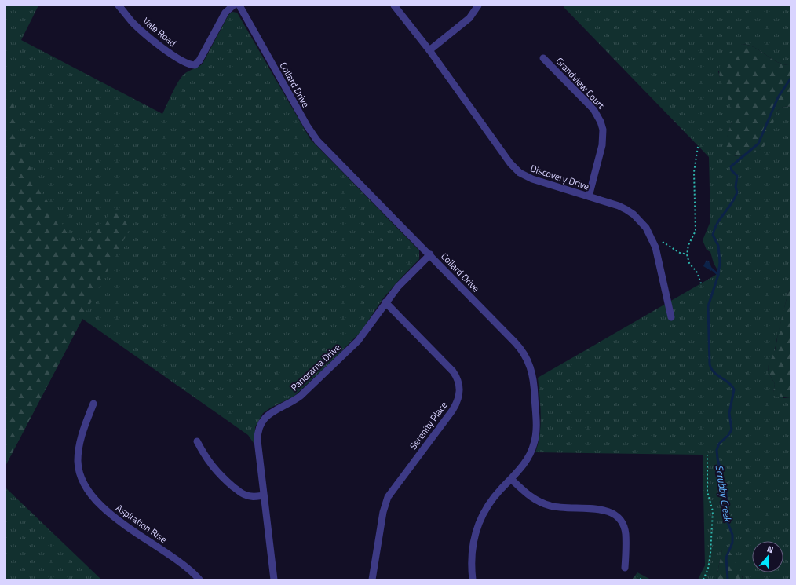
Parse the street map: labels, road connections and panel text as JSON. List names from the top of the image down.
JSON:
{
  "streets": {
    "street": [
      "Vale Road",
      "Grandview Court",
      "Collard Drive",
      "Discovery Drive",
      "Panorama Drive",
      "Serenity Place",
      "Aspiration Rise"
    ]
  },
  "crossings": [
    ["Grandview Court", "Discovery Drive"],
    ["Collard Drive", "Panorama Drive"],
    ["Panorama Drive", "Serenity Place"]
  ],
  "water": ["Scrubby Creek"],
  "north": "top"
}
